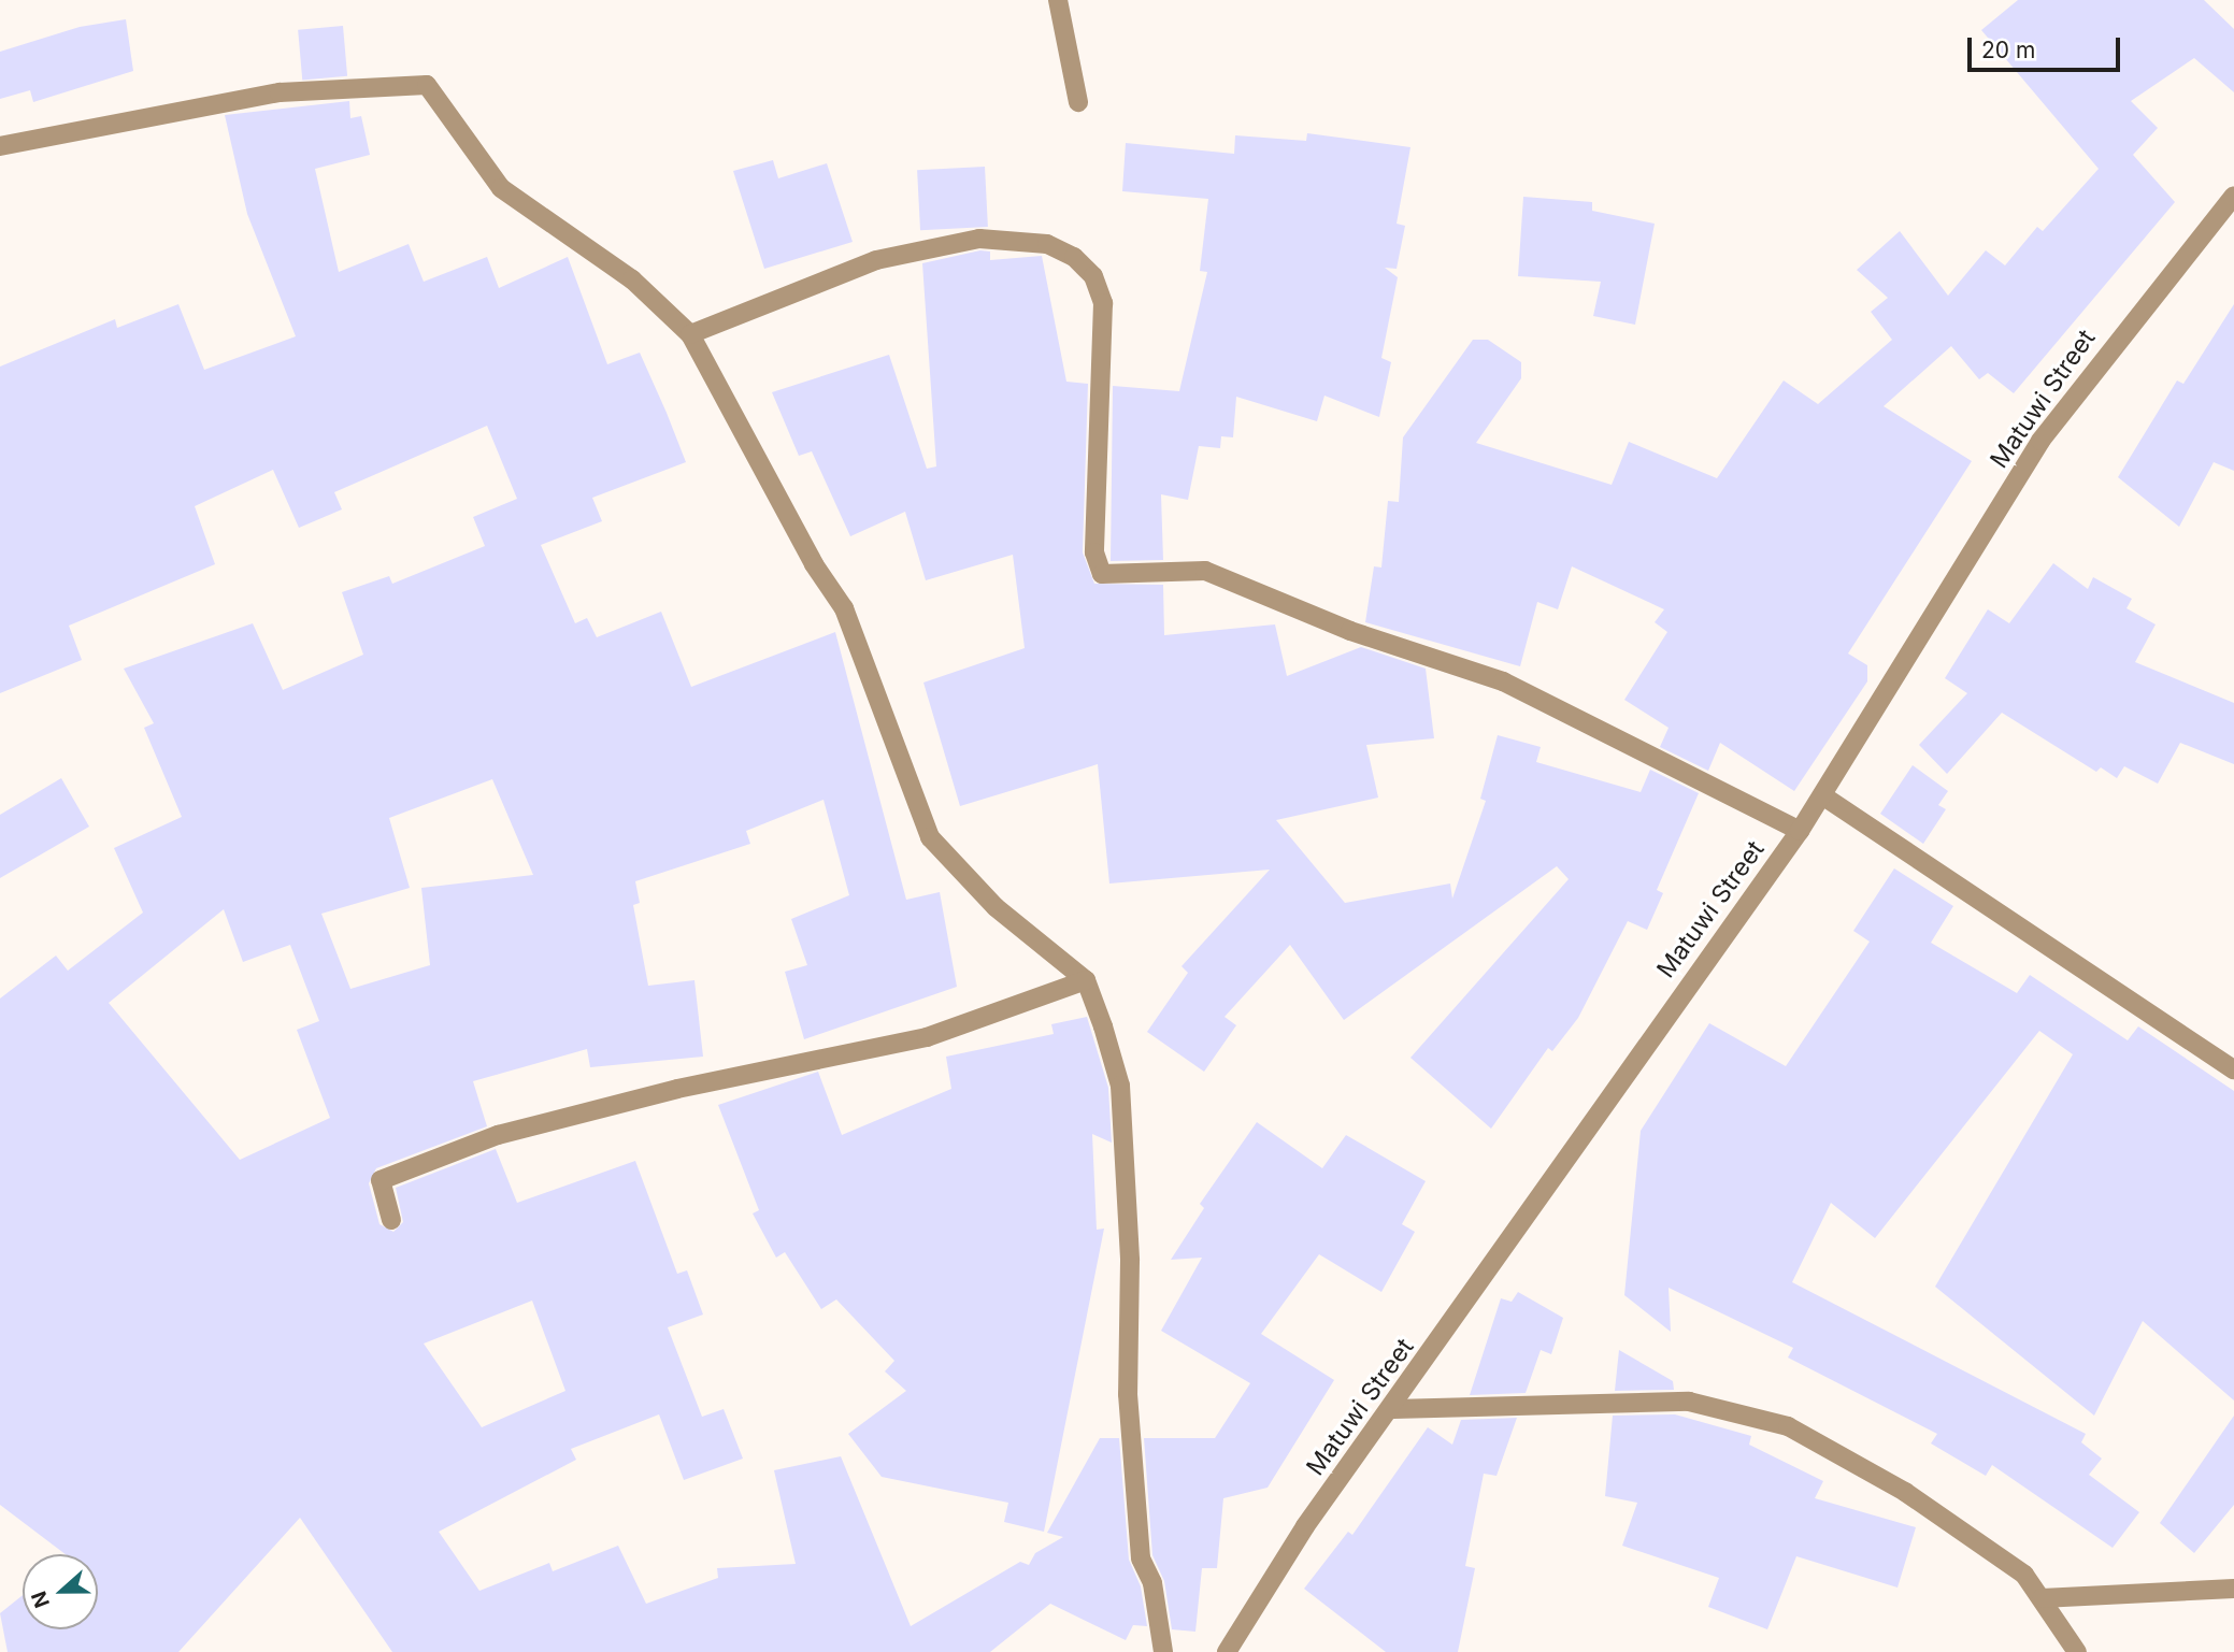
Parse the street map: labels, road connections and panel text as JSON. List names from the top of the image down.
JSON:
{
  "streets": {
    "street": ["Matuwi Street"]
  },
  "scale_bar": "20 m",
  "north": "left"
}
